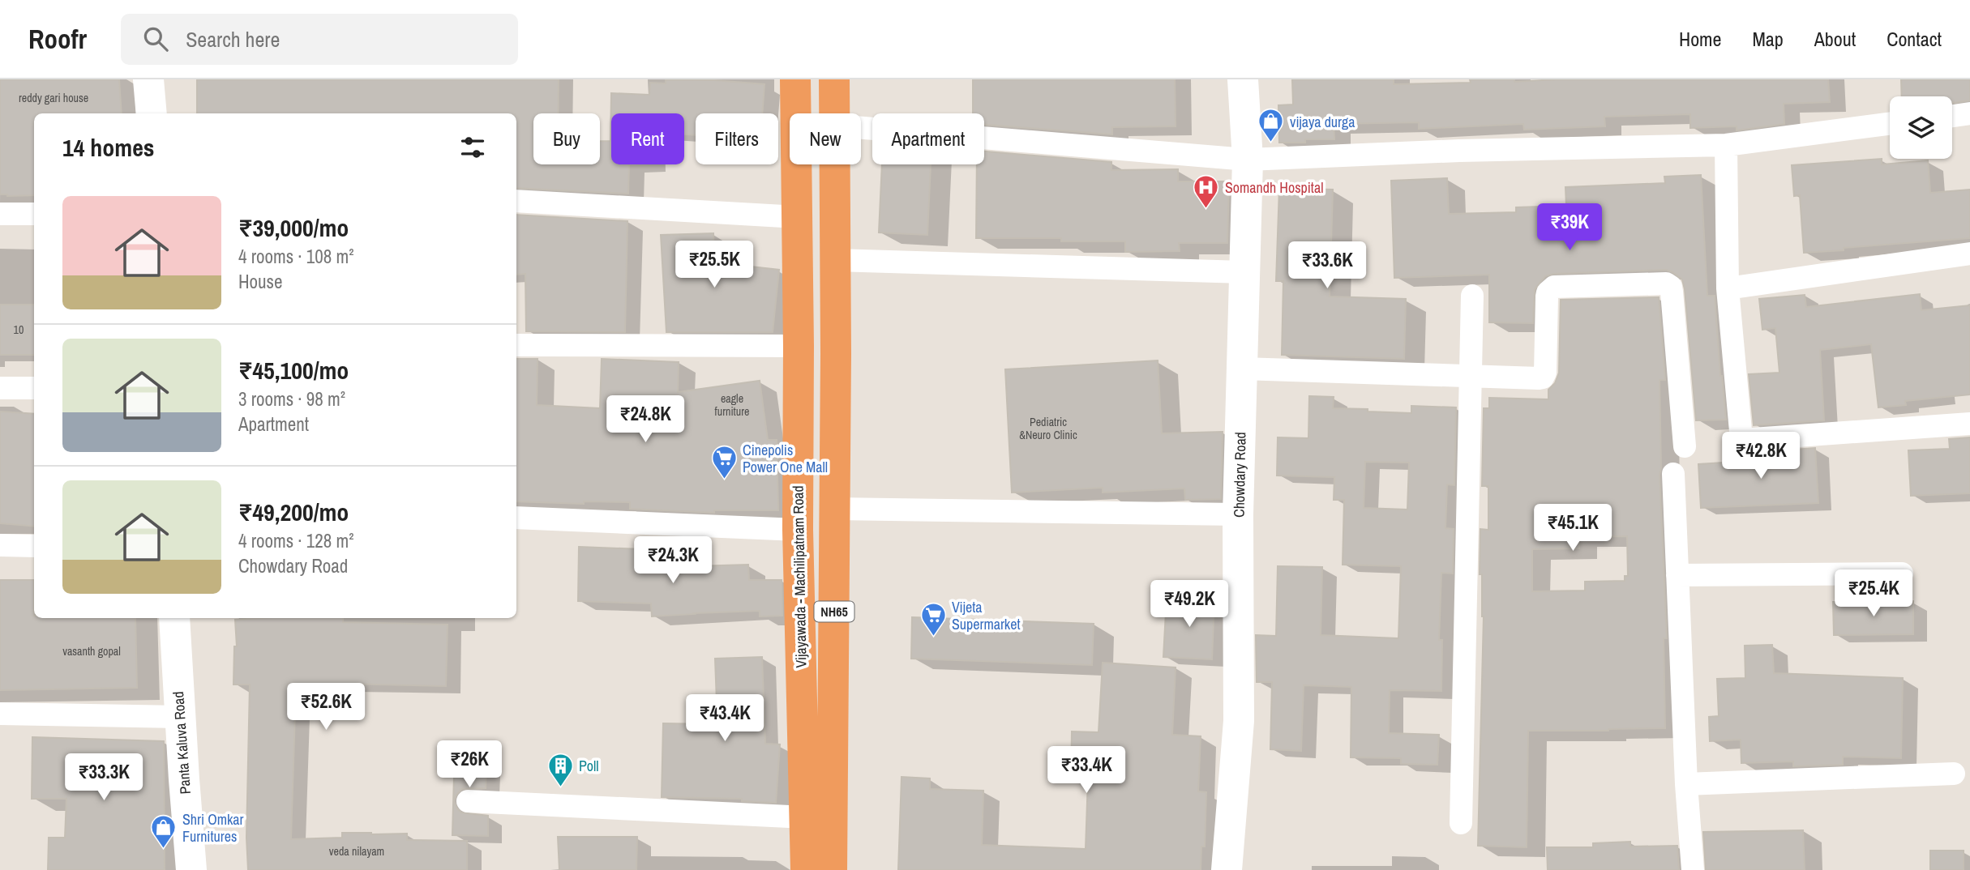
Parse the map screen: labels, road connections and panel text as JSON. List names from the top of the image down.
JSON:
{
  "streets": {
    "highway": ["Vijayawada - Machilipatnam Road", "NH65"],
    "street": ["Chowdary Road", "Panta Kaluva Road"]
  },
  "places": {
    "shop": ["vijaya durga", "Shri Omkar Furnitures"],
    "hospital": ["Somandh Hospital"],
    "supermarket": ["Cinepolis Power One Mall", "Vijeta Supermarket"],
    "building": ["Poll"]
  },
  "house_numbers": [
    "reddy gari house",
    "10",
    "eagle furniture",
    "Pediatric &Neuro Clinic",
    "vasanth gopal",
    "veda nilayam"
  ],
  "page": {
    "header": "Roofr",
    "search": "Search here",
    "nav": [
      "Home",
      "Map",
      "About",
      "Contact"
    ],
    "chip": [
      "Buy",
      "Rent",
      "Filters",
      "New",
      "Apartment"
    ],
    "heading": "14 homes",
    "list": [
      {
        "name": "₹39,000/mo",
        "note": "4 rooms · 108 m² · House"
      },
      {
        "name": "₹45,100/mo",
        "note": "3 rooms · 98 m² · Apartment"
      },
      {
        "name": "₹49,200/mo",
        "note": "4 rooms · 128 m² · Chowdary Road"
      }
    ],
    "price": [
      "₹39K",
      "₹25.5K",
      "₹33.6K",
      "₹24.8K",
      "₹42.8K",
      "₹45.1K",
      "₹24.3K",
      "₹25.4K",
      "₹49.2K",
      "₹52.6K",
      "₹43.4K",
      "₹26K",
      "₹33.4K",
      "₹33.3K"
    ]
  }
}
